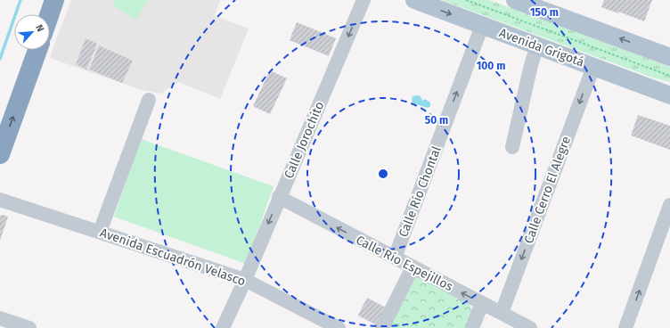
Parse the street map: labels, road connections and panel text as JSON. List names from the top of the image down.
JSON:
{
  "streets": {
    "main road": ["Avenida Grigotá"],
    "street": [
      "Calle Jorochito",
      "Calle Cerro El Alegre",
      "Calle Río Chontal",
      "Avenida Escuadrón Velasco",
      "Calle Río Espejillos"
    ]
  },
  "crossings": [
    ["Avenida Grigotá", "Calle Cerro El Alegre"],
    ["Avenida Grigotá", "Calle Río Chontal"],
    ["Calle Jorochito", "Avenida Escuadrón Velasco"],
    ["Calle Jorochito", "Calle Río Espejillos"],
    ["Calle Cerro El Alegre", "Calle Río Espejillos"],
    ["Calle Río Chontal", "Calle Río Espejillos"]
  ],
  "one_way": ["Calle Jorochito", "Calle Río Espejillos"],
  "north": "top right",
  "rings": ["150 m", "100 m", "50 m"]
}
